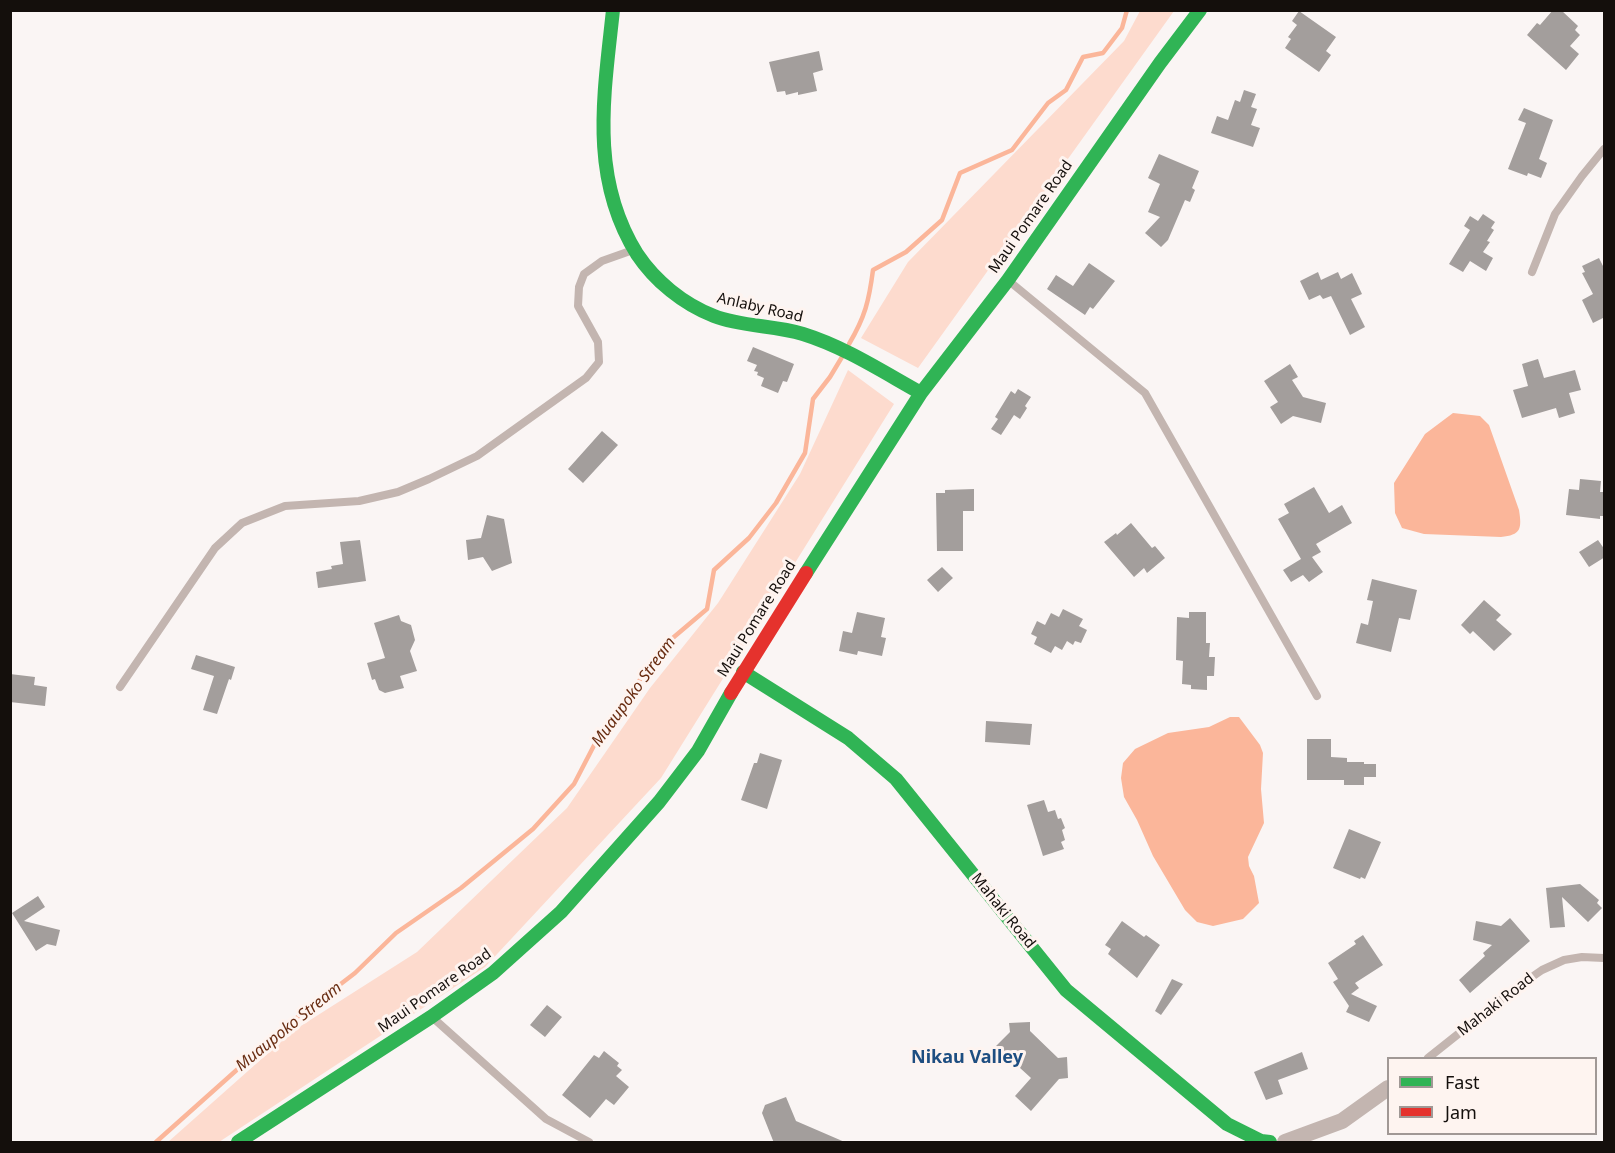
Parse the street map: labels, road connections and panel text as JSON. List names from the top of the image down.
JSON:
{
  "streets": {
    "street": ["Maui Pomare Road", "Anlaby Road", "Mahaki Road"]
  },
  "crossings": [
    ["Maui Pomare Road", "Anlaby Road"],
    ["Maui Pomare Road", "Mahaki Road"]
  ],
  "districts": ["Nikau Valley"],
  "water": ["Muaupoko Stream"],
  "legend": ["Fast", "Jam"]
}
